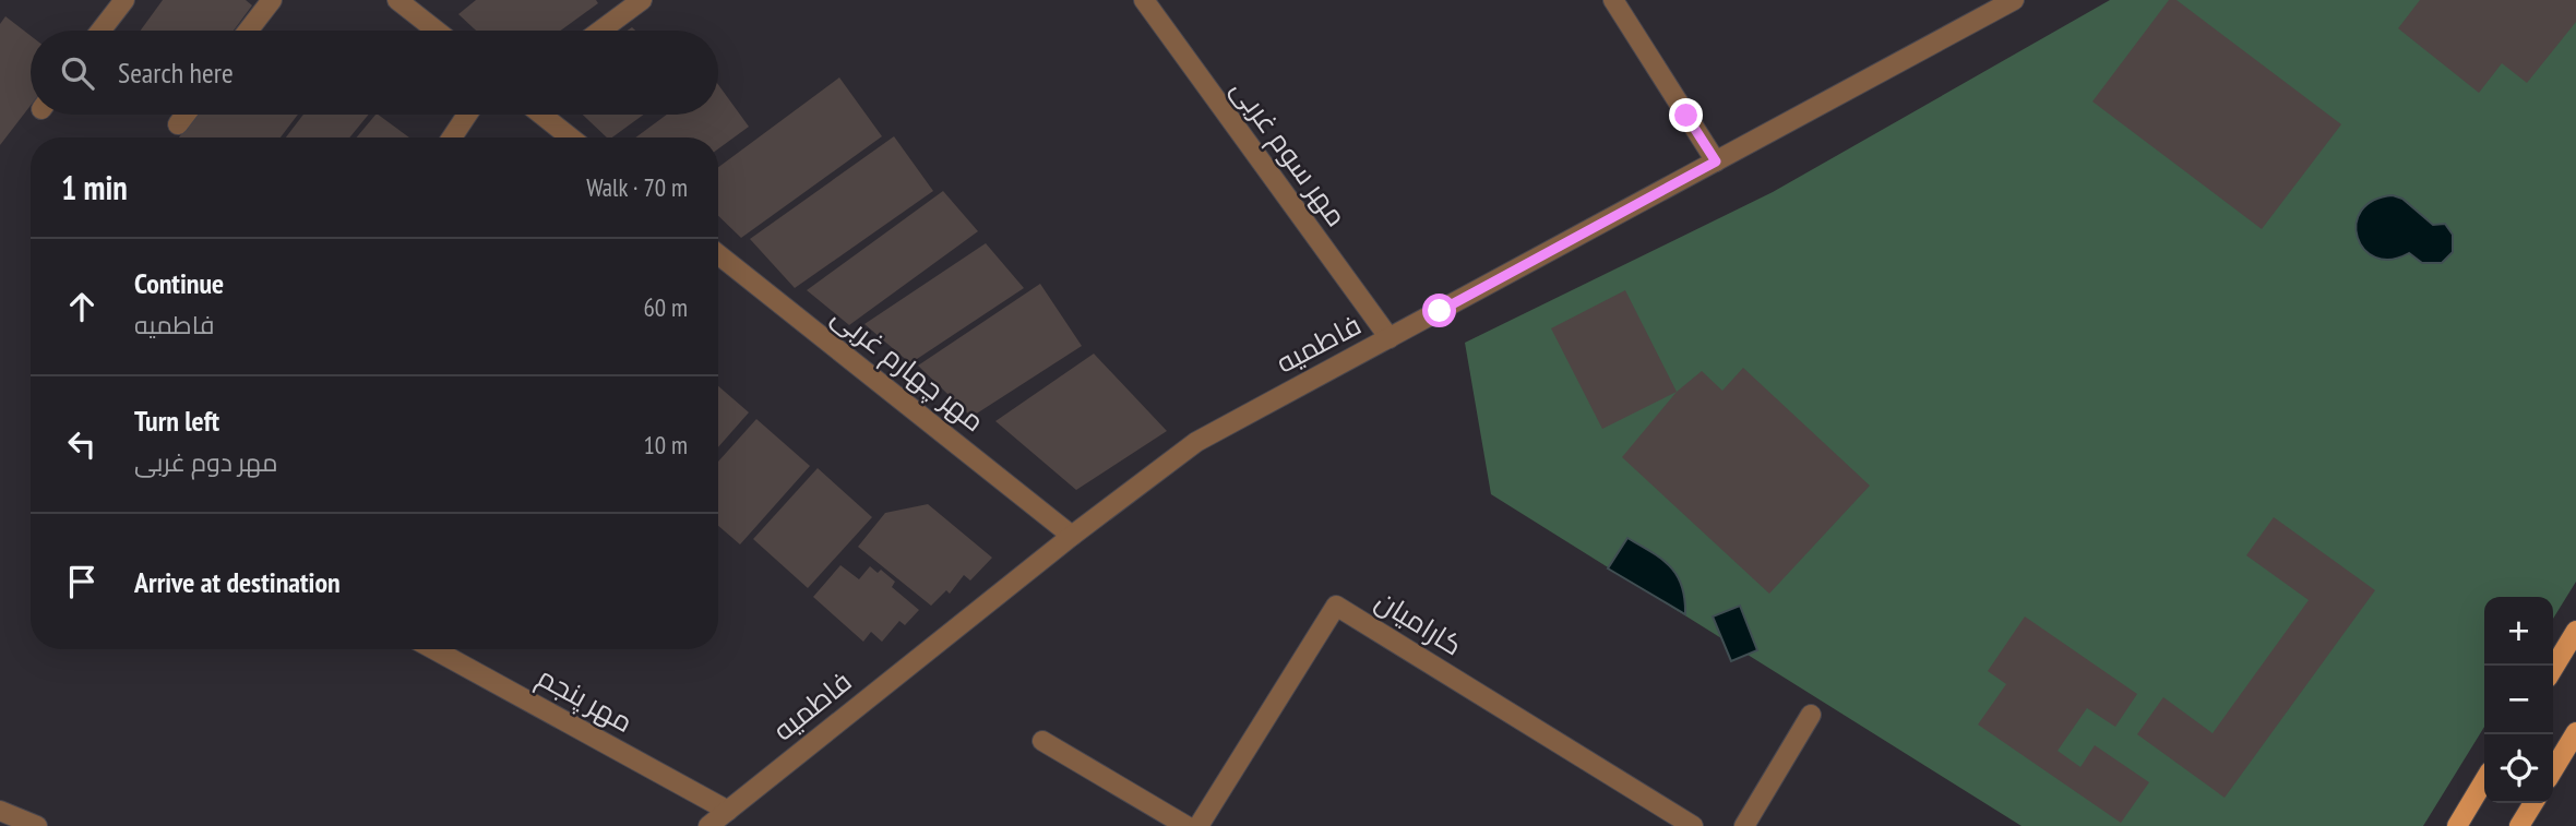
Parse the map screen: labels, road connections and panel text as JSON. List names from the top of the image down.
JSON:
{
  "streets": {
    "street": [
      "مهر سوم غربی",
      "فاطمیه",
      "مهر چهارم غربی",
      "کارامیان",
      "مهر پنجم"
    ]
  },
  "crossings": [
    ["مهر سوم غربی", "فاطمیه"],
    ["فاطمیه", "مهر چهارم غربی"],
    ["فاطمیه", "مهر پنجم"]
  ],
  "page": {
    "search": "Search here",
    "heading": ["1 min", "Walk · 70 m"],
    "list": [
      ["Continue", "فاطمیه", "60 m"],
      ["Turn left", "مهر دوم غربی", "10 m"],
      "Arrive at destination"
    ],
    "map_buttons": ["+", "−"]
  }
}
